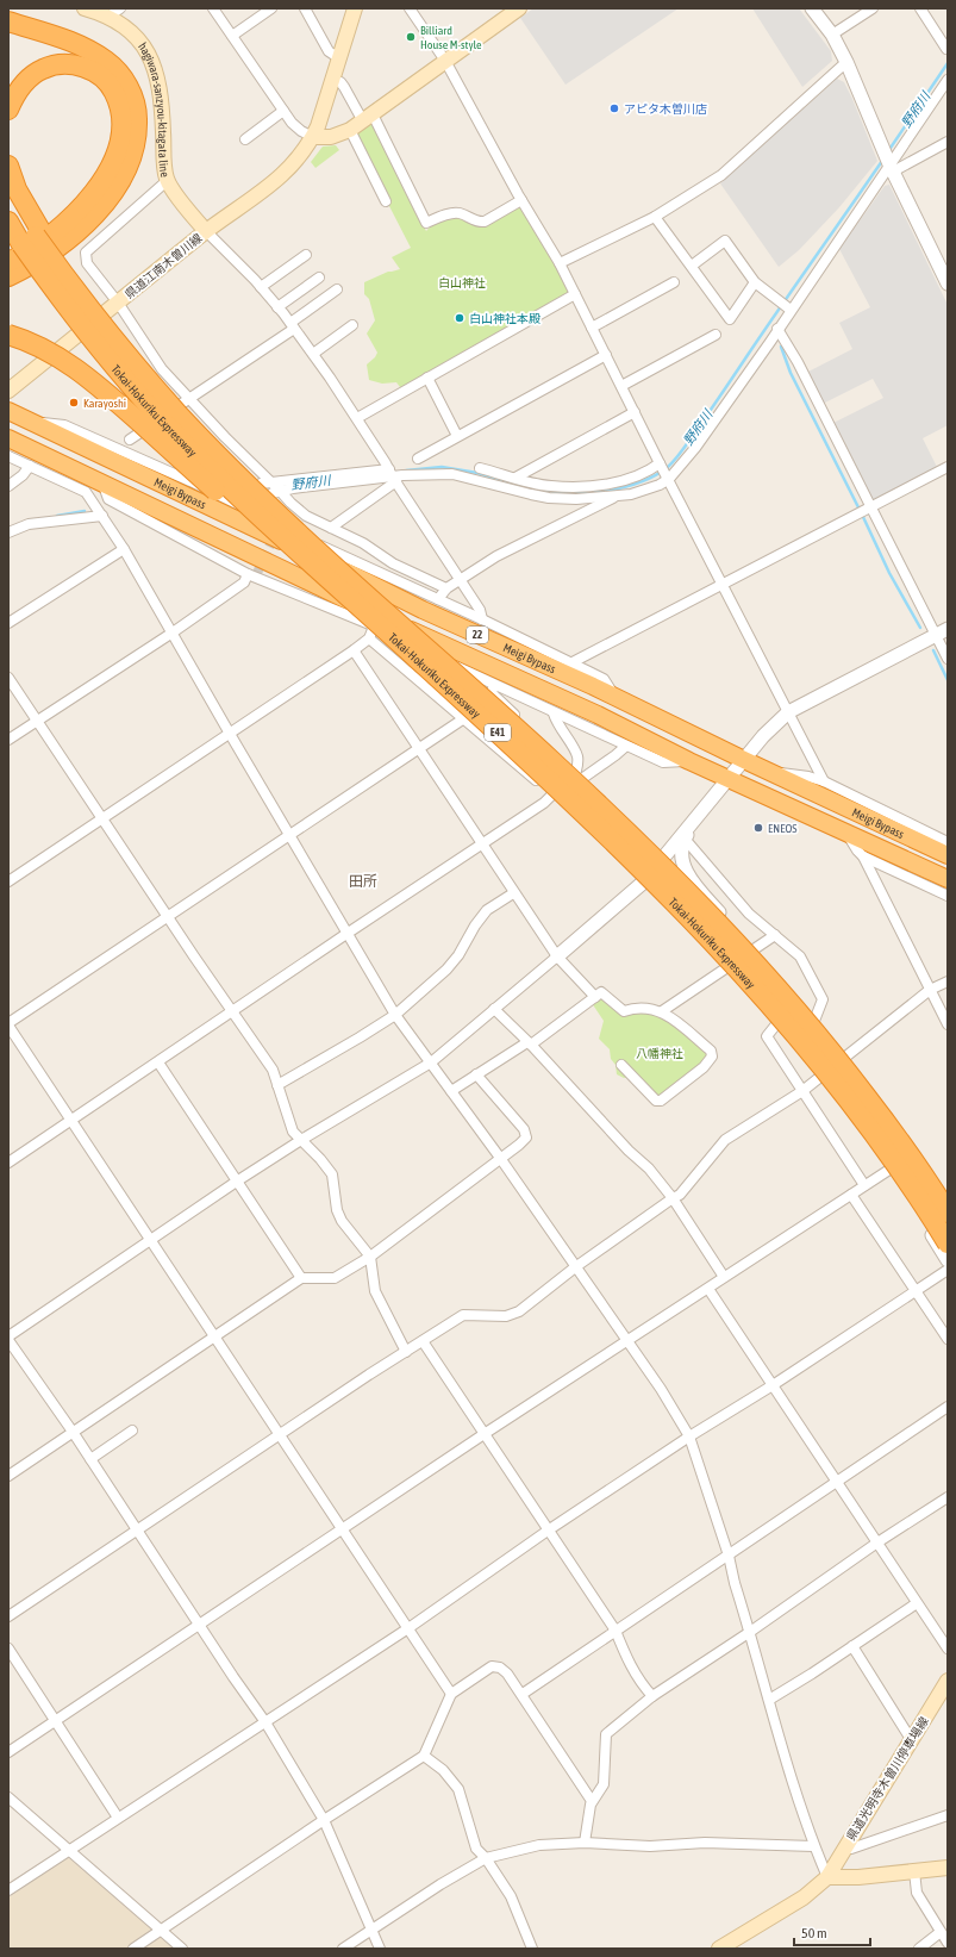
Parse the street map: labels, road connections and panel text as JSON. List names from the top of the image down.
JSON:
{
  "streets": {
    "highway": [
      "Tokai-Hokuriku Expressway",
      "Meigi Bypass",
      "22",
      "E41"
    ],
    "main road": ["hagiwara-sanzyou-kitagata line", "県道江南木曽川線", "県道光明寺木曽川停車場線"]
  },
  "crossings": [
    ["hagiwara-sanzyou-kitagata line", "県道江南木曽川線"]
  ],
  "districts": ["田所"],
  "water": ["野府川"],
  "parks": ["白山神社", "八幡神社"],
  "places": [
    "Billiard House M-style",
    "アピタ木曽川店",
    "白山神社本殿",
    "Karayoshi",
    "ENEOS"
  ],
  "scale_bar": "50 m"
}
